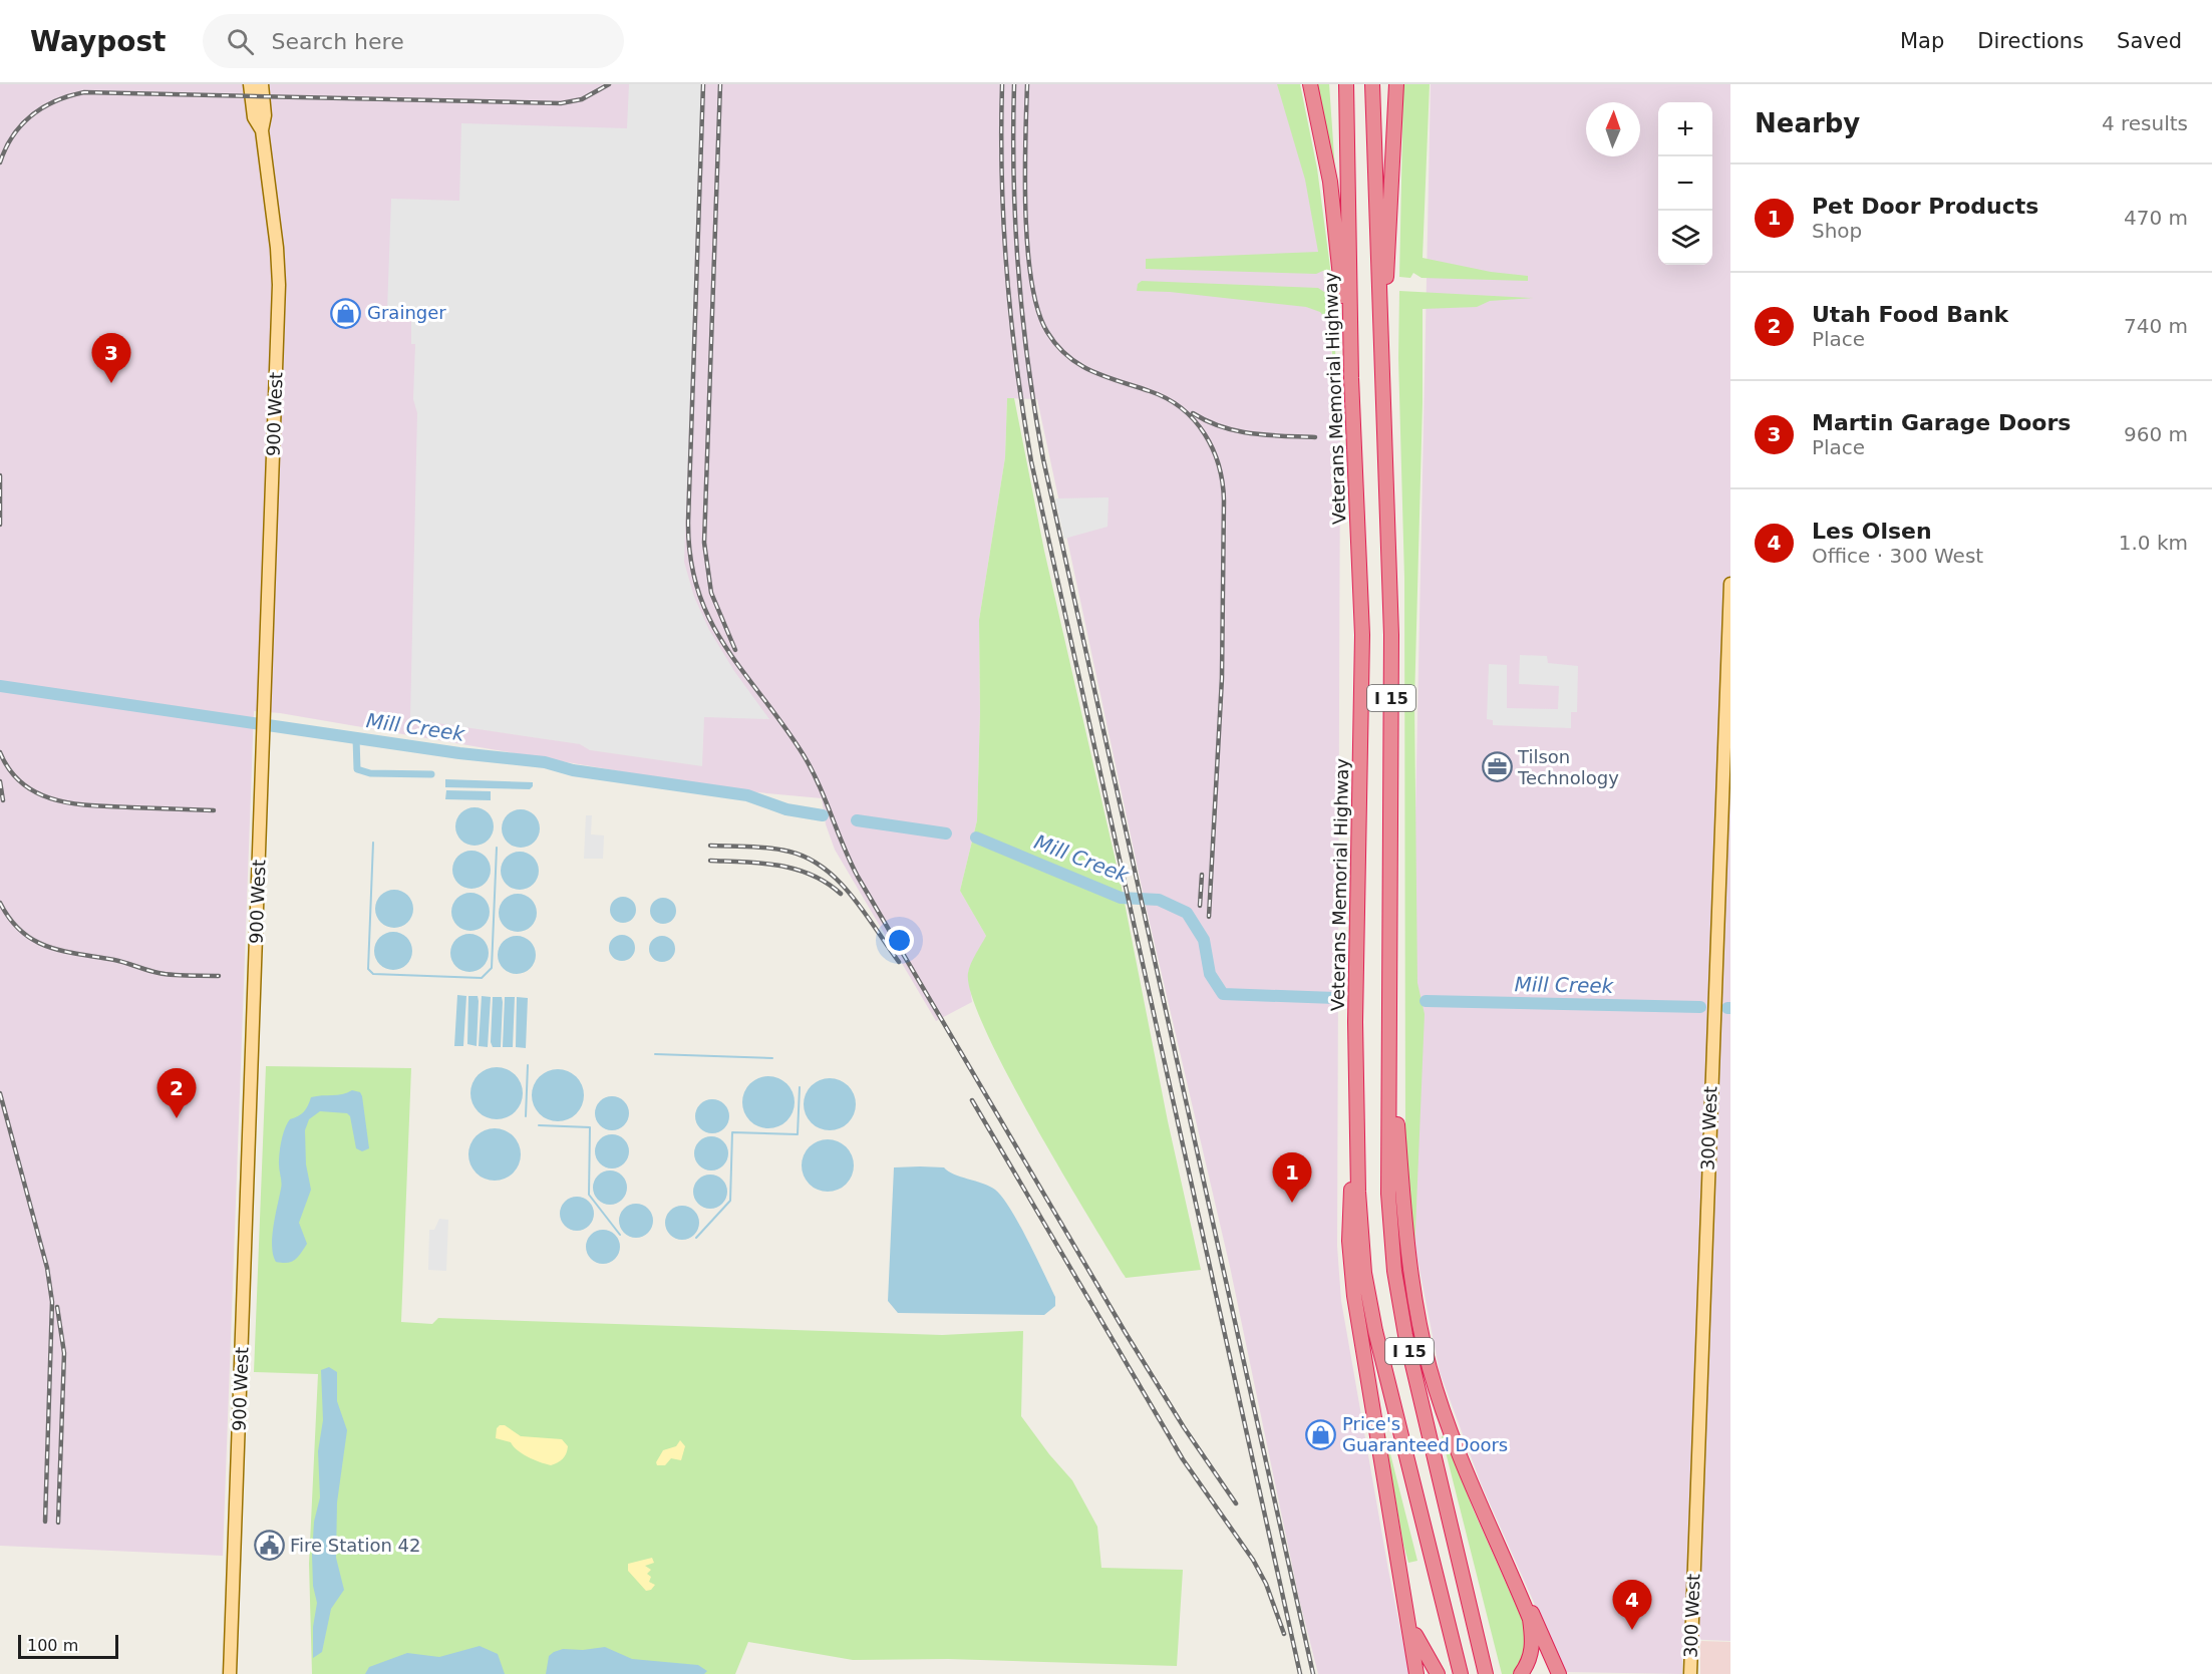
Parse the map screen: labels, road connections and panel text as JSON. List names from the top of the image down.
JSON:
{
  "streets": {
    "highway": ["Veterans Memorial Highway", "I 15"],
    "main road": ["900 West", "300 West"]
  },
  "water": ["Mill Creek"],
  "places": {
    "shop": ["Grainger", "Price's Guaranteed Doors"],
    "office": ["Tilson Technology"],
    "public building": ["Fire Station 42"]
  },
  "scale_bar": "100 m",
  "north": "top",
  "page": {
    "header": "Waypost",
    "search": "Search here",
    "nav": ["Map", "Directions", "Saved"],
    "heading": ["Nearby", "4 results"],
    "map_buttons": ["+", "−"],
    "list": [
      {
        "mark": "1",
        "name": "Pet Door Products",
        "note": "Shop",
        "value": "470 m"
      },
      {
        "mark": "2",
        "name": "Utah Food Bank",
        "note": "Place",
        "value": "740 m"
      },
      {
        "mark": "3",
        "name": "Martin Garage Doors",
        "note": "Place",
        "value": "960 m"
      },
      {
        "mark": "4",
        "name": "Les Olsen",
        "note": "Office · 300 West",
        "value": "1.0 km"
      }
    ],
    "pins": [
      "3",
      "2",
      "1",
      "4"
    ],
    "scale": "100 m"
  }
}
